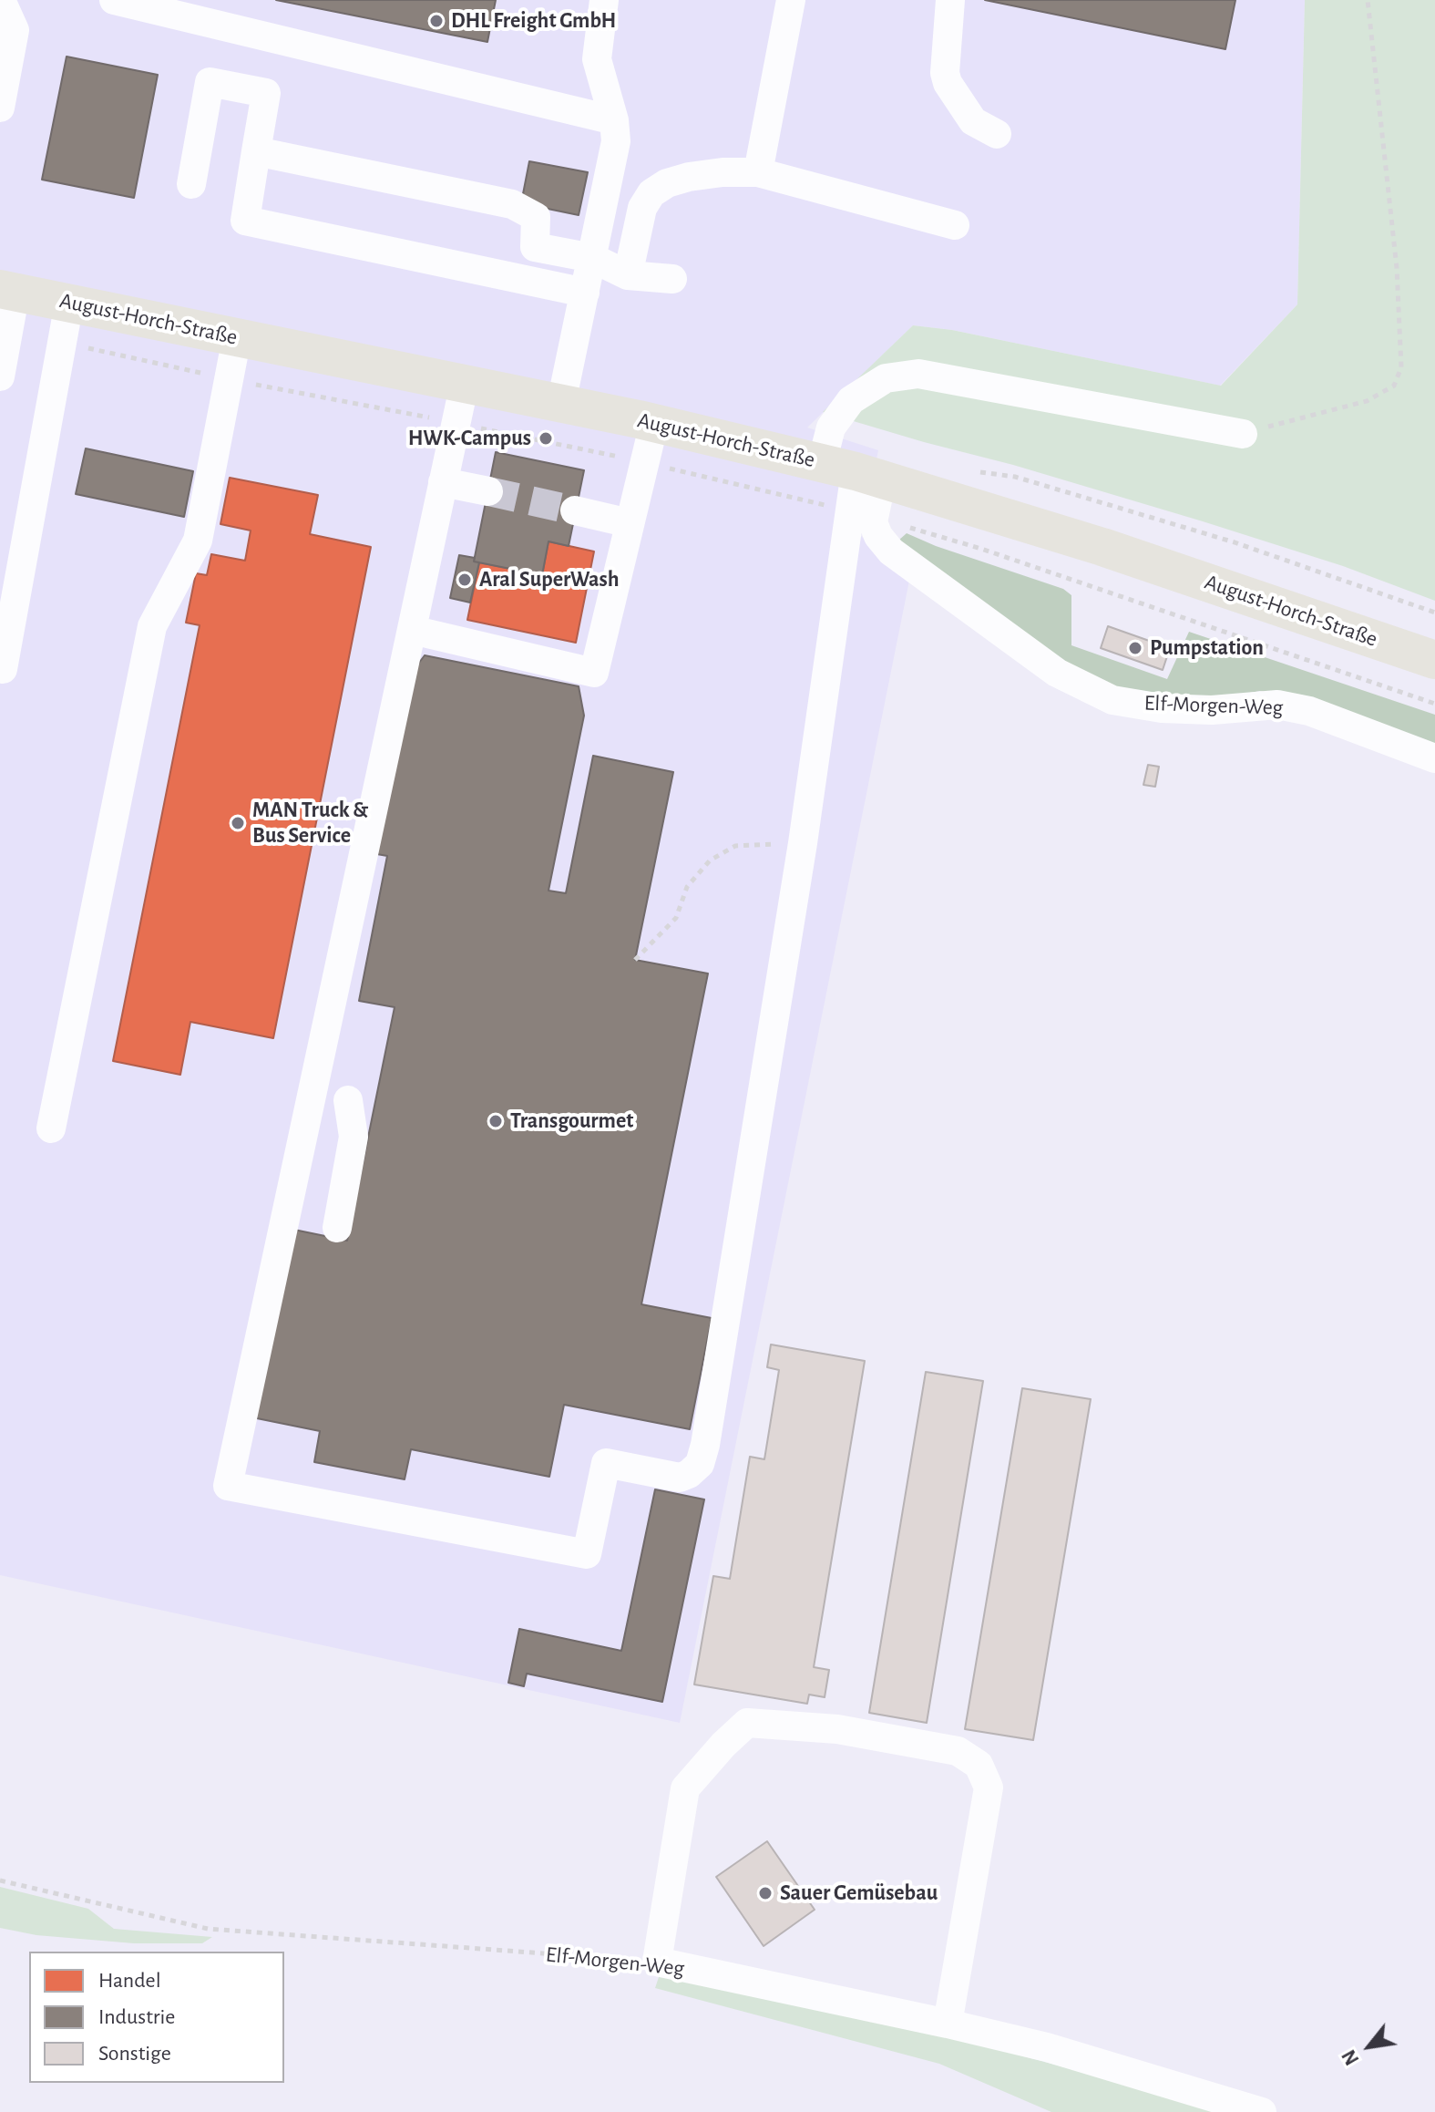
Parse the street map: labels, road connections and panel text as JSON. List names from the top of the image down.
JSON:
{
  "streets": {
    "main road": ["August-Horch-Straße"],
    "lane": ["Elf-Morgen-Weg"]
  },
  "places": [
    "DHL Freight GmbH",
    "HWK-Campus",
    "Aral SuperWash",
    "Pumpstation",
    "MAN Truck & Bus Service",
    "Transgourmet",
    "Sauer Gemüsebau"
  ],
  "legend": ["Handel", "Industrie", "Sonstige"],
  "north": "bottom left"
}
